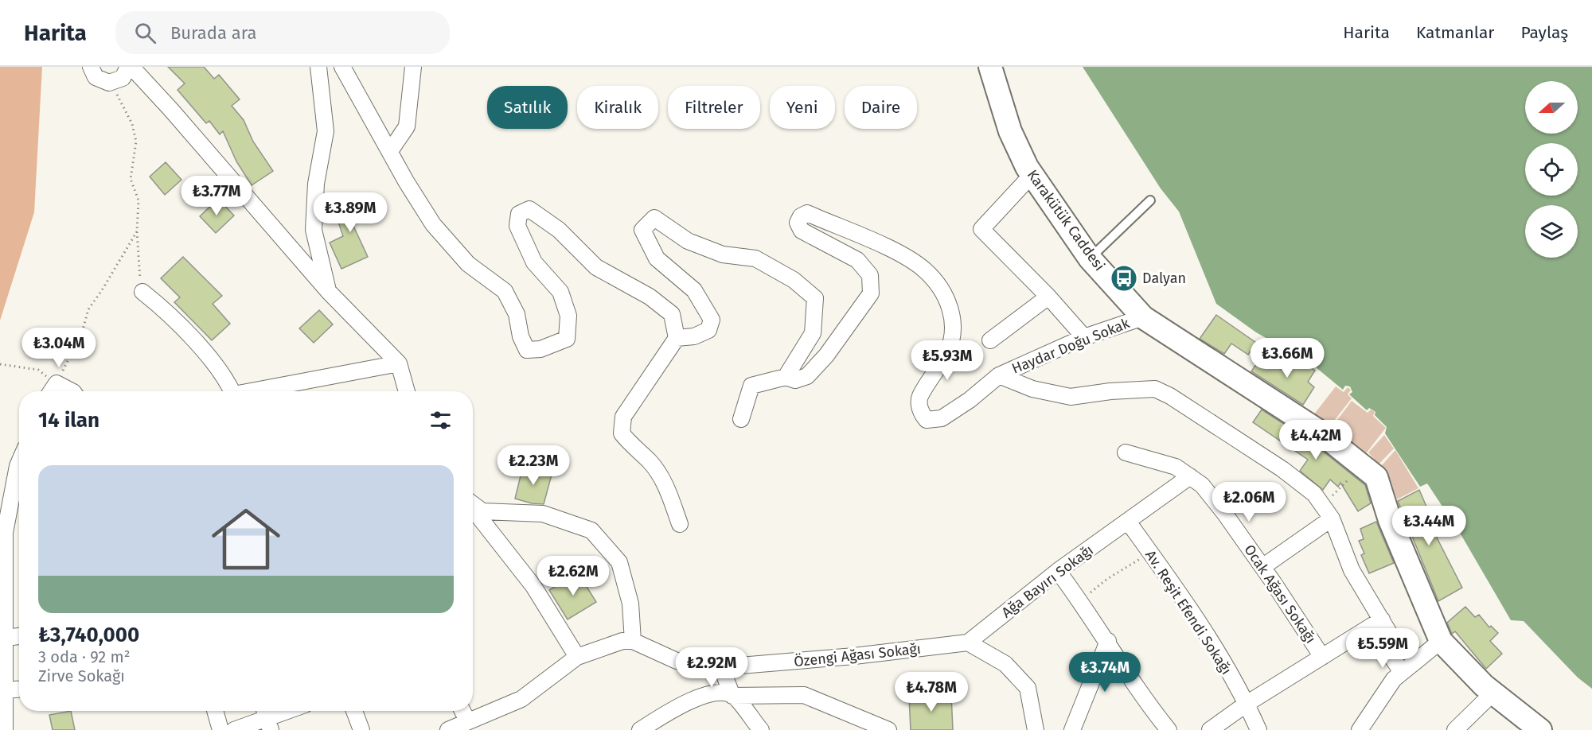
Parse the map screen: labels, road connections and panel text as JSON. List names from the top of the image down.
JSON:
{
  "streets": {
    "main road": ["Karakütük Caddesi"],
    "street": [
      "Haydar Doğu Sokak",
      "Ağa Bayırı Sokağı",
      "Ocak Ağası Sokağı",
      "Av. Reşit Efendi Sokağı",
      "Özengi Ağası Sokağı"
    ]
  },
  "crossings": [
    ["Karakütük Caddesi", "Haydar Doğu Sokak"],
    ["Ağa Bayırı Sokağı", "Ocak Ağası Sokağı"],
    ["Ağa Bayırı Sokağı", "Av. Reşit Efendi Sokağı"],
    ["Ağa Bayırı Sokağı", "Özengi Ağası Sokağı"]
  ],
  "places": {
    "bus stop": ["Dalyan"]
  },
  "north": "left",
  "page": {
    "header": "Harita",
    "search": "Burada ara",
    "nav": ["Harita", "Katmanlar", "Paylaş"],
    "chip": [
      "Satılık",
      "Kiralık",
      "Filtreler",
      "Yeni",
      "Daire"
    ],
    "price": [
      "₺3.77M",
      "₺3.89M",
      "₺3.04M",
      "₺3.66M",
      "₺5.93M",
      "₺4.42M",
      "₺2.23M",
      "₺2.06M",
      "₺3.44M",
      "₺2.62M",
      "₺5.59M",
      "₺2.92M",
      "₺3.74M",
      "₺4.78M"
    ],
    "heading": "14 ilan",
    "list": [
      {
        "name": "₺3,740,000",
        "note": "3 oda · 92 m² · Zirve Sokağı"
      }
    ]
  }
}
